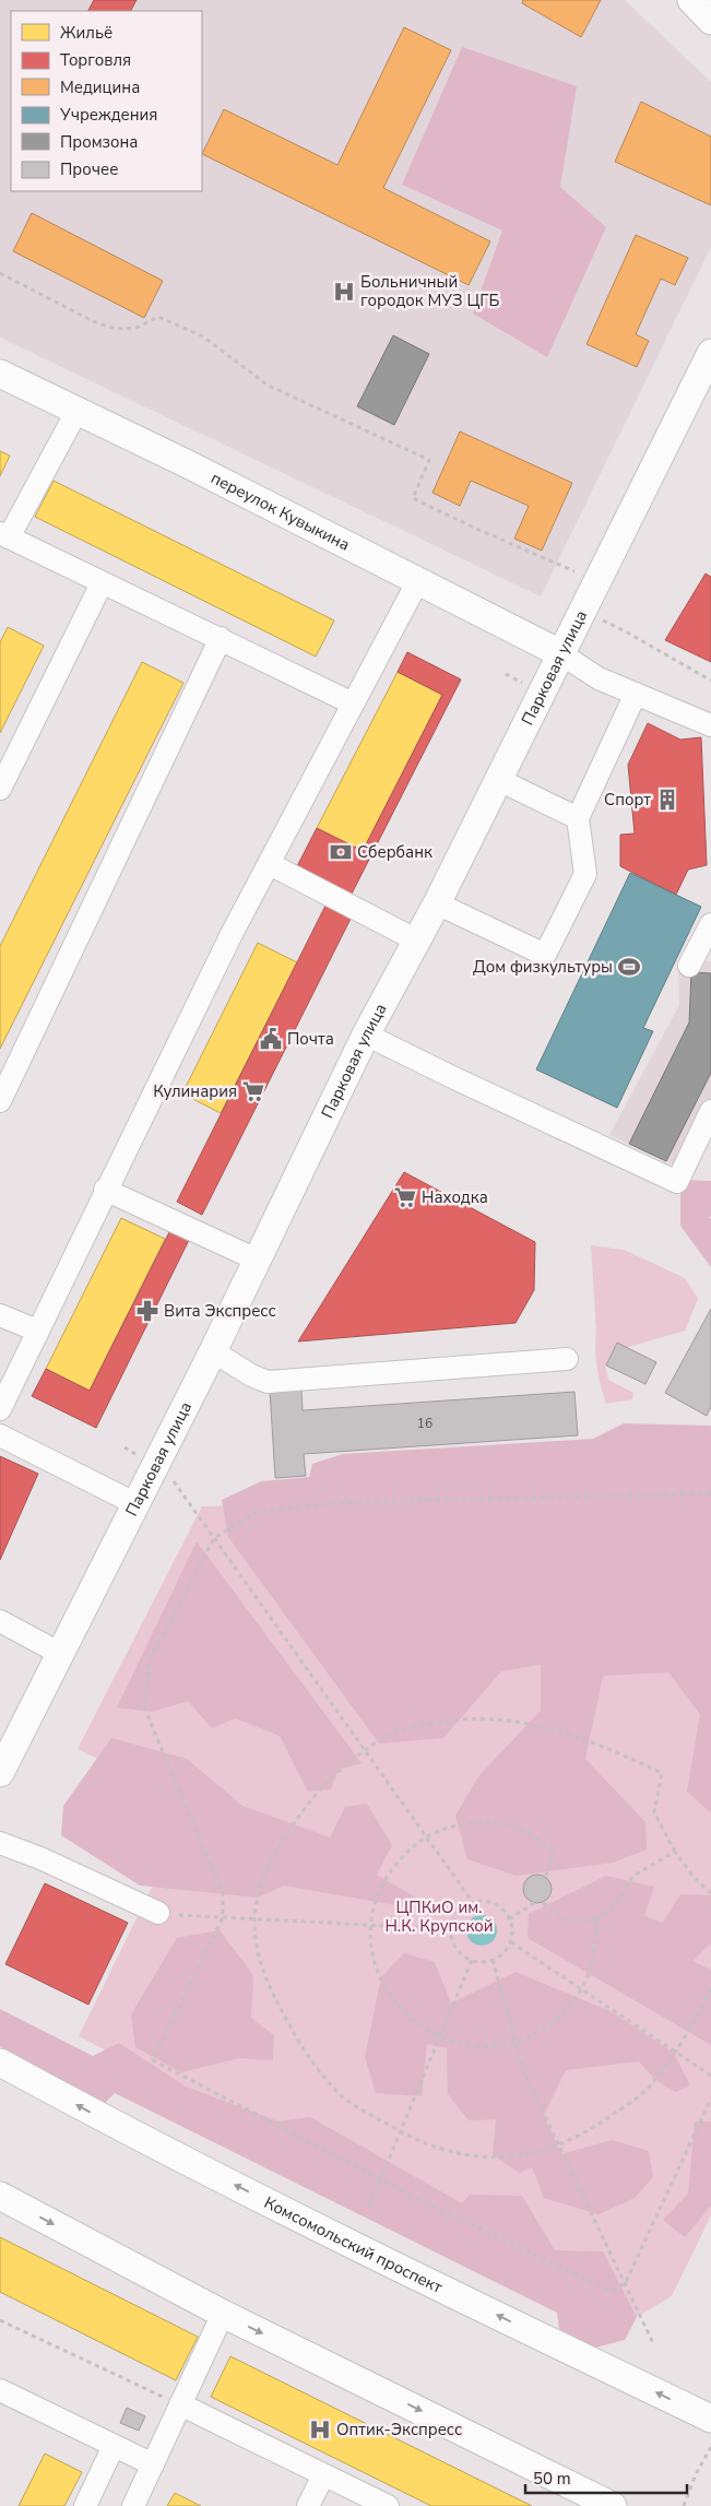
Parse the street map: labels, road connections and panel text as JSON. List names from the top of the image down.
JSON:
{
  "streets": {
    "main road": ["переулок Кувыкина", "Парковая улица", "Комсомольский проспект"]
  },
  "crossings": [
    ["переулок Кувыкина", "Парковая улица"]
  ],
  "parks": ["ЦПКиО им. Н.К. Крупской"],
  "places": {
    "hospital": ["Больничный городок МУЗ ЦГБ", "Оптик-Экспресс"],
    "building": ["Спорт"],
    "bank": ["Сбербанк"],
    "sports": ["Дом физкультуры"],
    "public building": ["Почта"],
    "supermarket": ["Кулинария", "Находка"],
    "pharmacy": ["Вита Экспресс"]
  },
  "house_numbers": ["16"],
  "legend": [
    "Жильё",
    "Торговля",
    "Медицина",
    "Учреждения",
    "Промзона",
    "Прочее"
  ],
  "scale_bar": "50 m"
}
